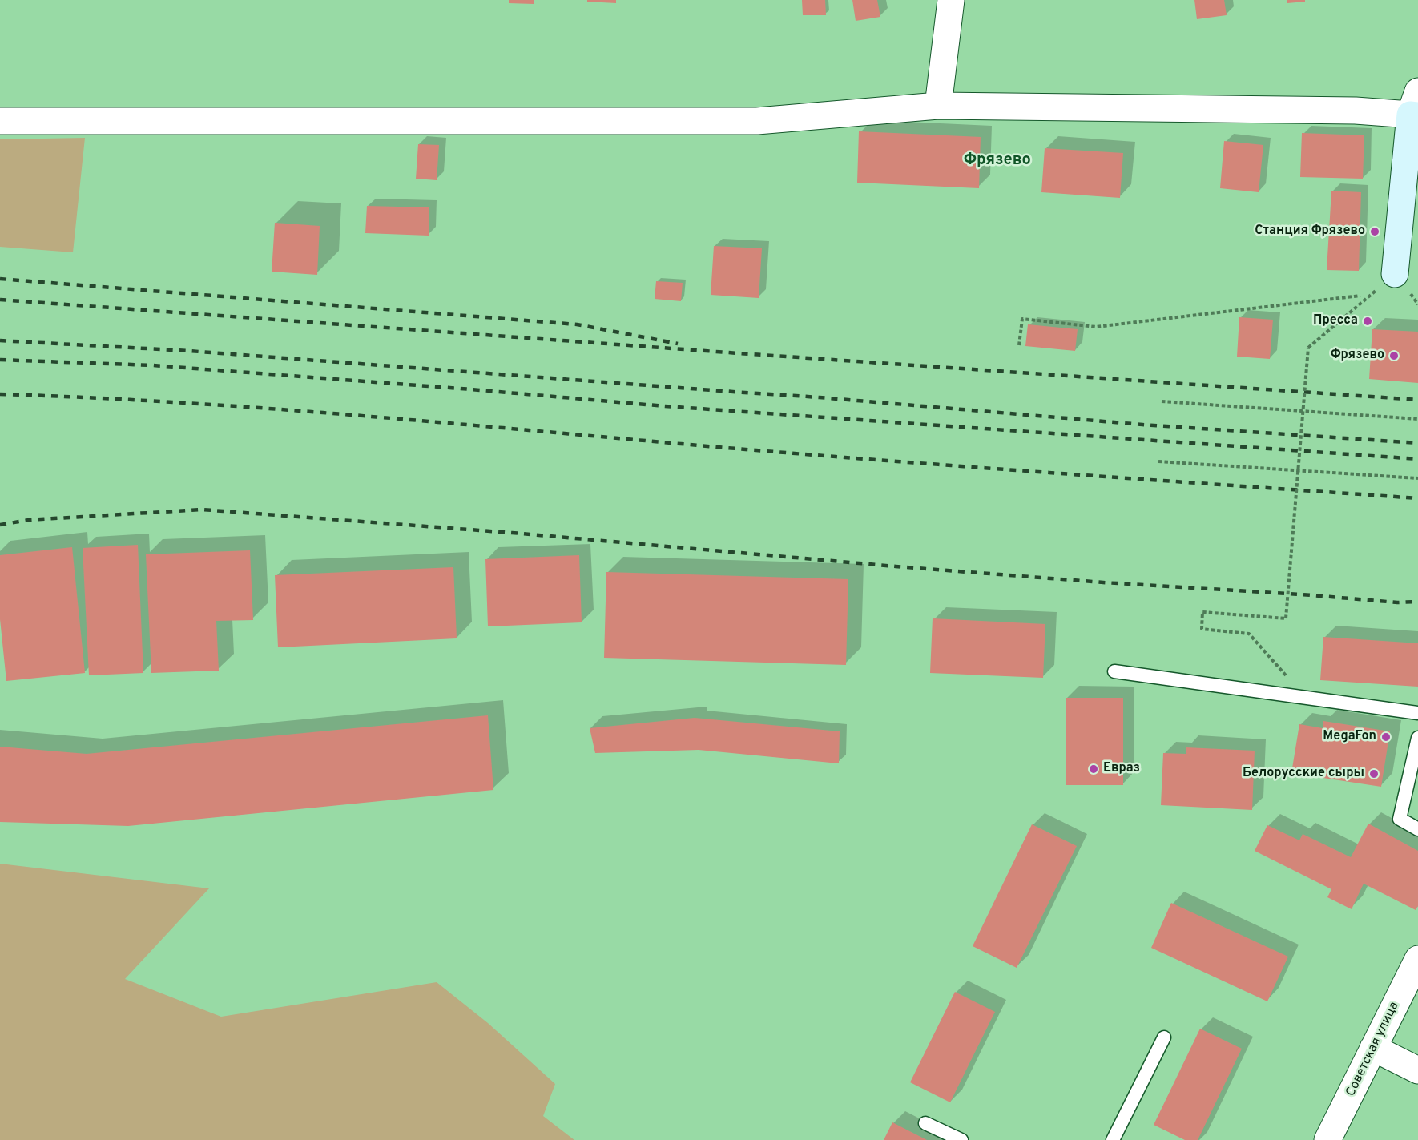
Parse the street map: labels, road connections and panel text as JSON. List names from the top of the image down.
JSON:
{
  "streets": {
    "street": ["Советская улица"]
  },
  "districts": ["Фрязево"],
  "places": [
    "Станция Фрязево",
    "Пресса",
    "Фрязево",
    "MegaFon",
    "Евраз",
    "Белорусские сыры"
  ]
}
